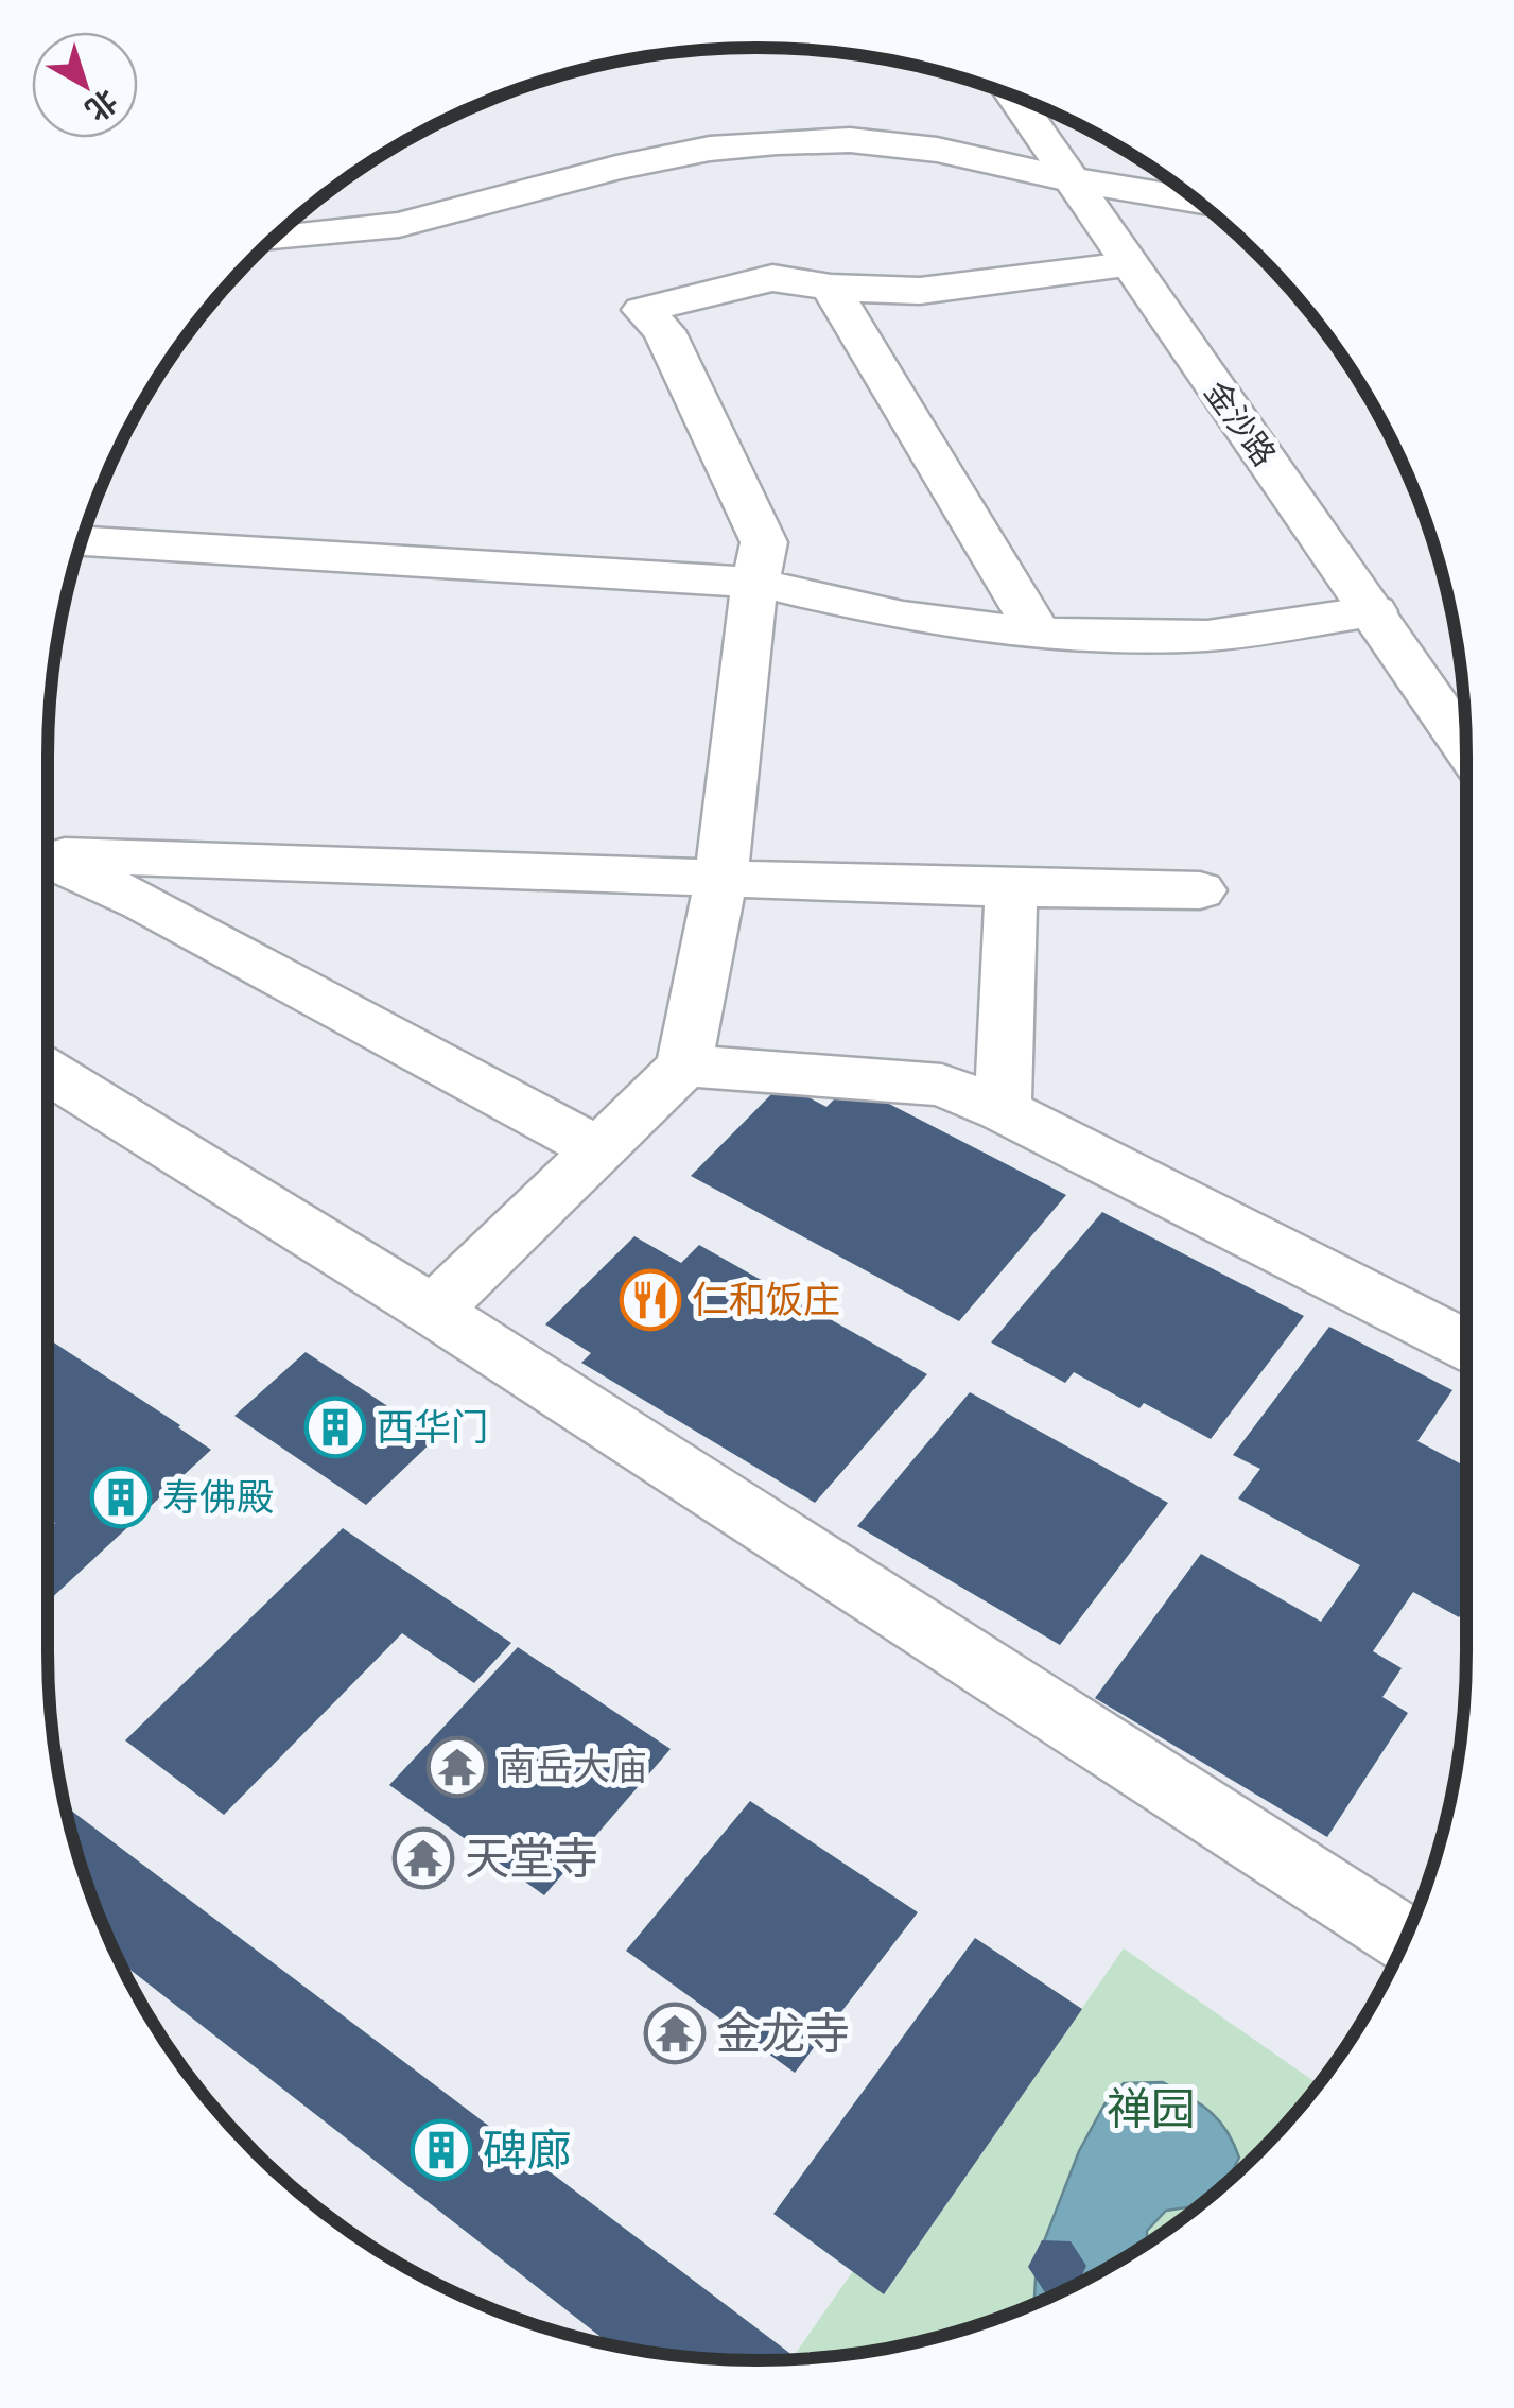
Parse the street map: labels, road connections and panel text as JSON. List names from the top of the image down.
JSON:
{
  "streets": {
    "street": ["金沙路"]
  },
  "parks": ["禅园"],
  "places": {
    "restaurant": ["仁和饭庄"],
    "building": ["西华门", "寿佛殿", "碑廊"],
    "temple": ["南岳大庙", "天堂寺", "金龙寺"]
  },
  "north": "bottom right"
}
